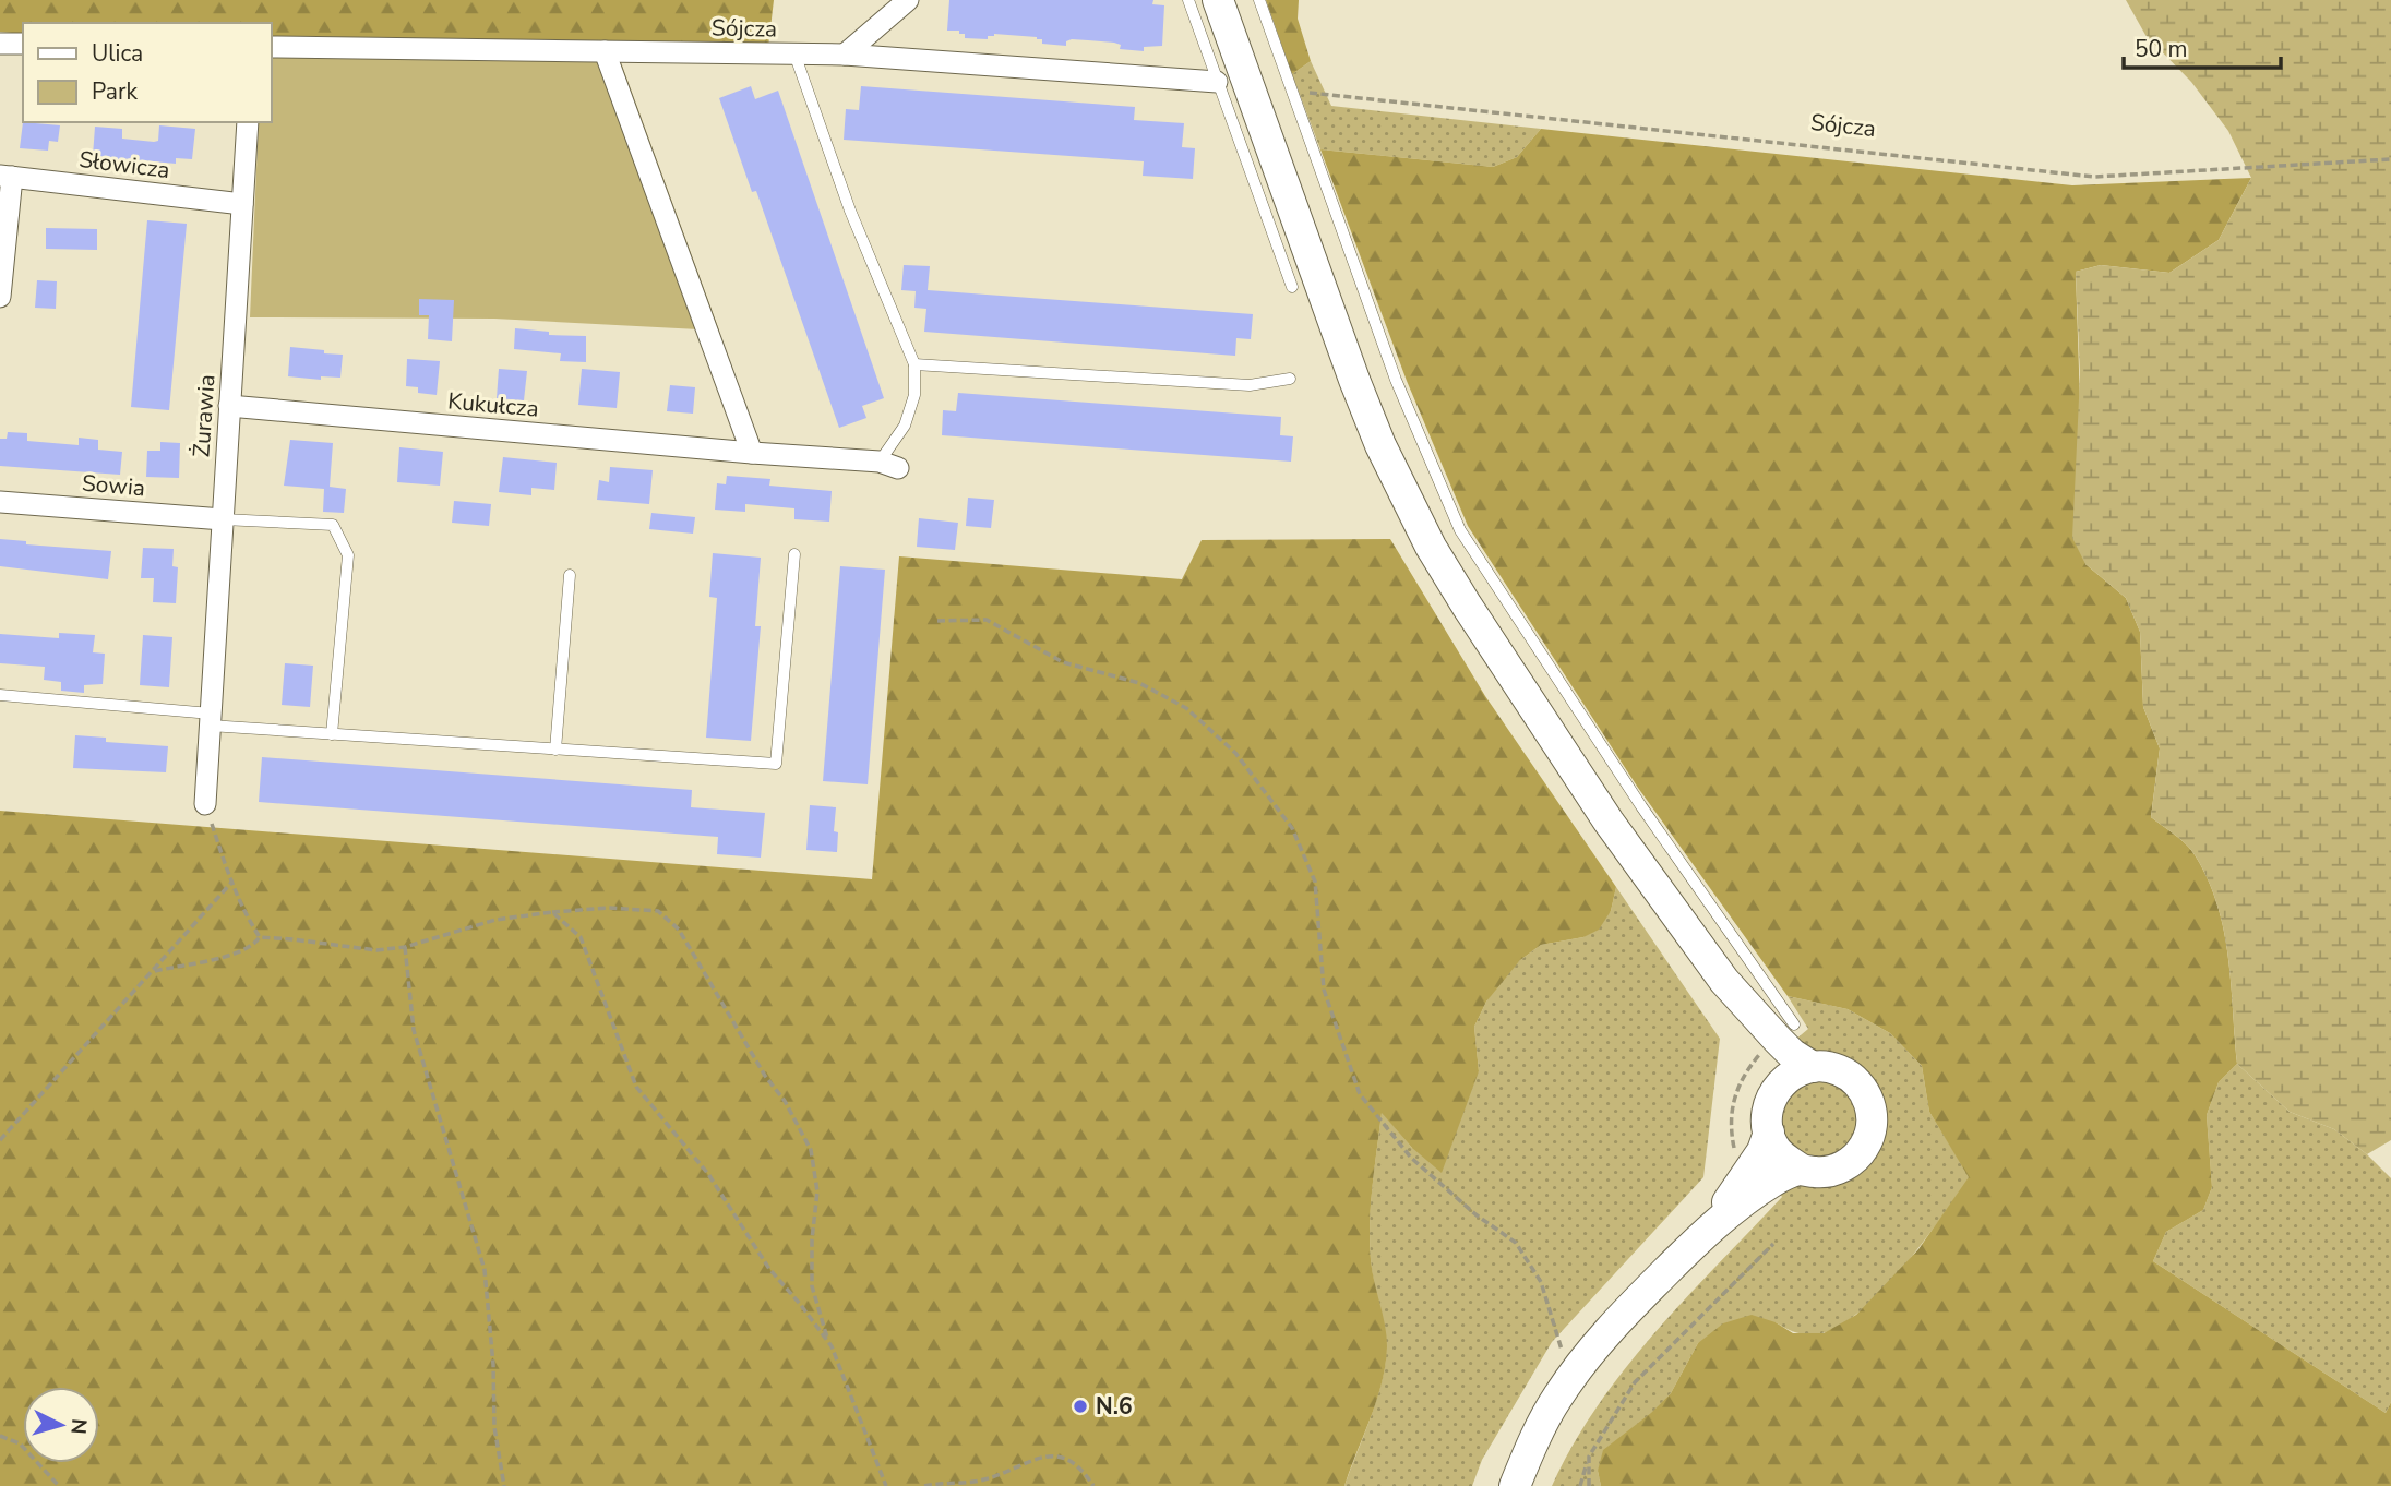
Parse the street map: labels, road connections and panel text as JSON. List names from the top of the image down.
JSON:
{
  "streets": {
    "street": [
      "Sójcza",
      "Słowicza",
      "Kukułcza",
      "Żurawia",
      "Sowia"
    ]
  },
  "crossings": [
    ["Słowicza", "Żurawia"],
    ["Kukułcza", "Żurawia"],
    ["Żurawia", "Sowia"]
  ],
  "places": ["N.6"],
  "legend": ["Ulica", "Park"],
  "scale_bar": "50 m",
  "north": "right"
}
